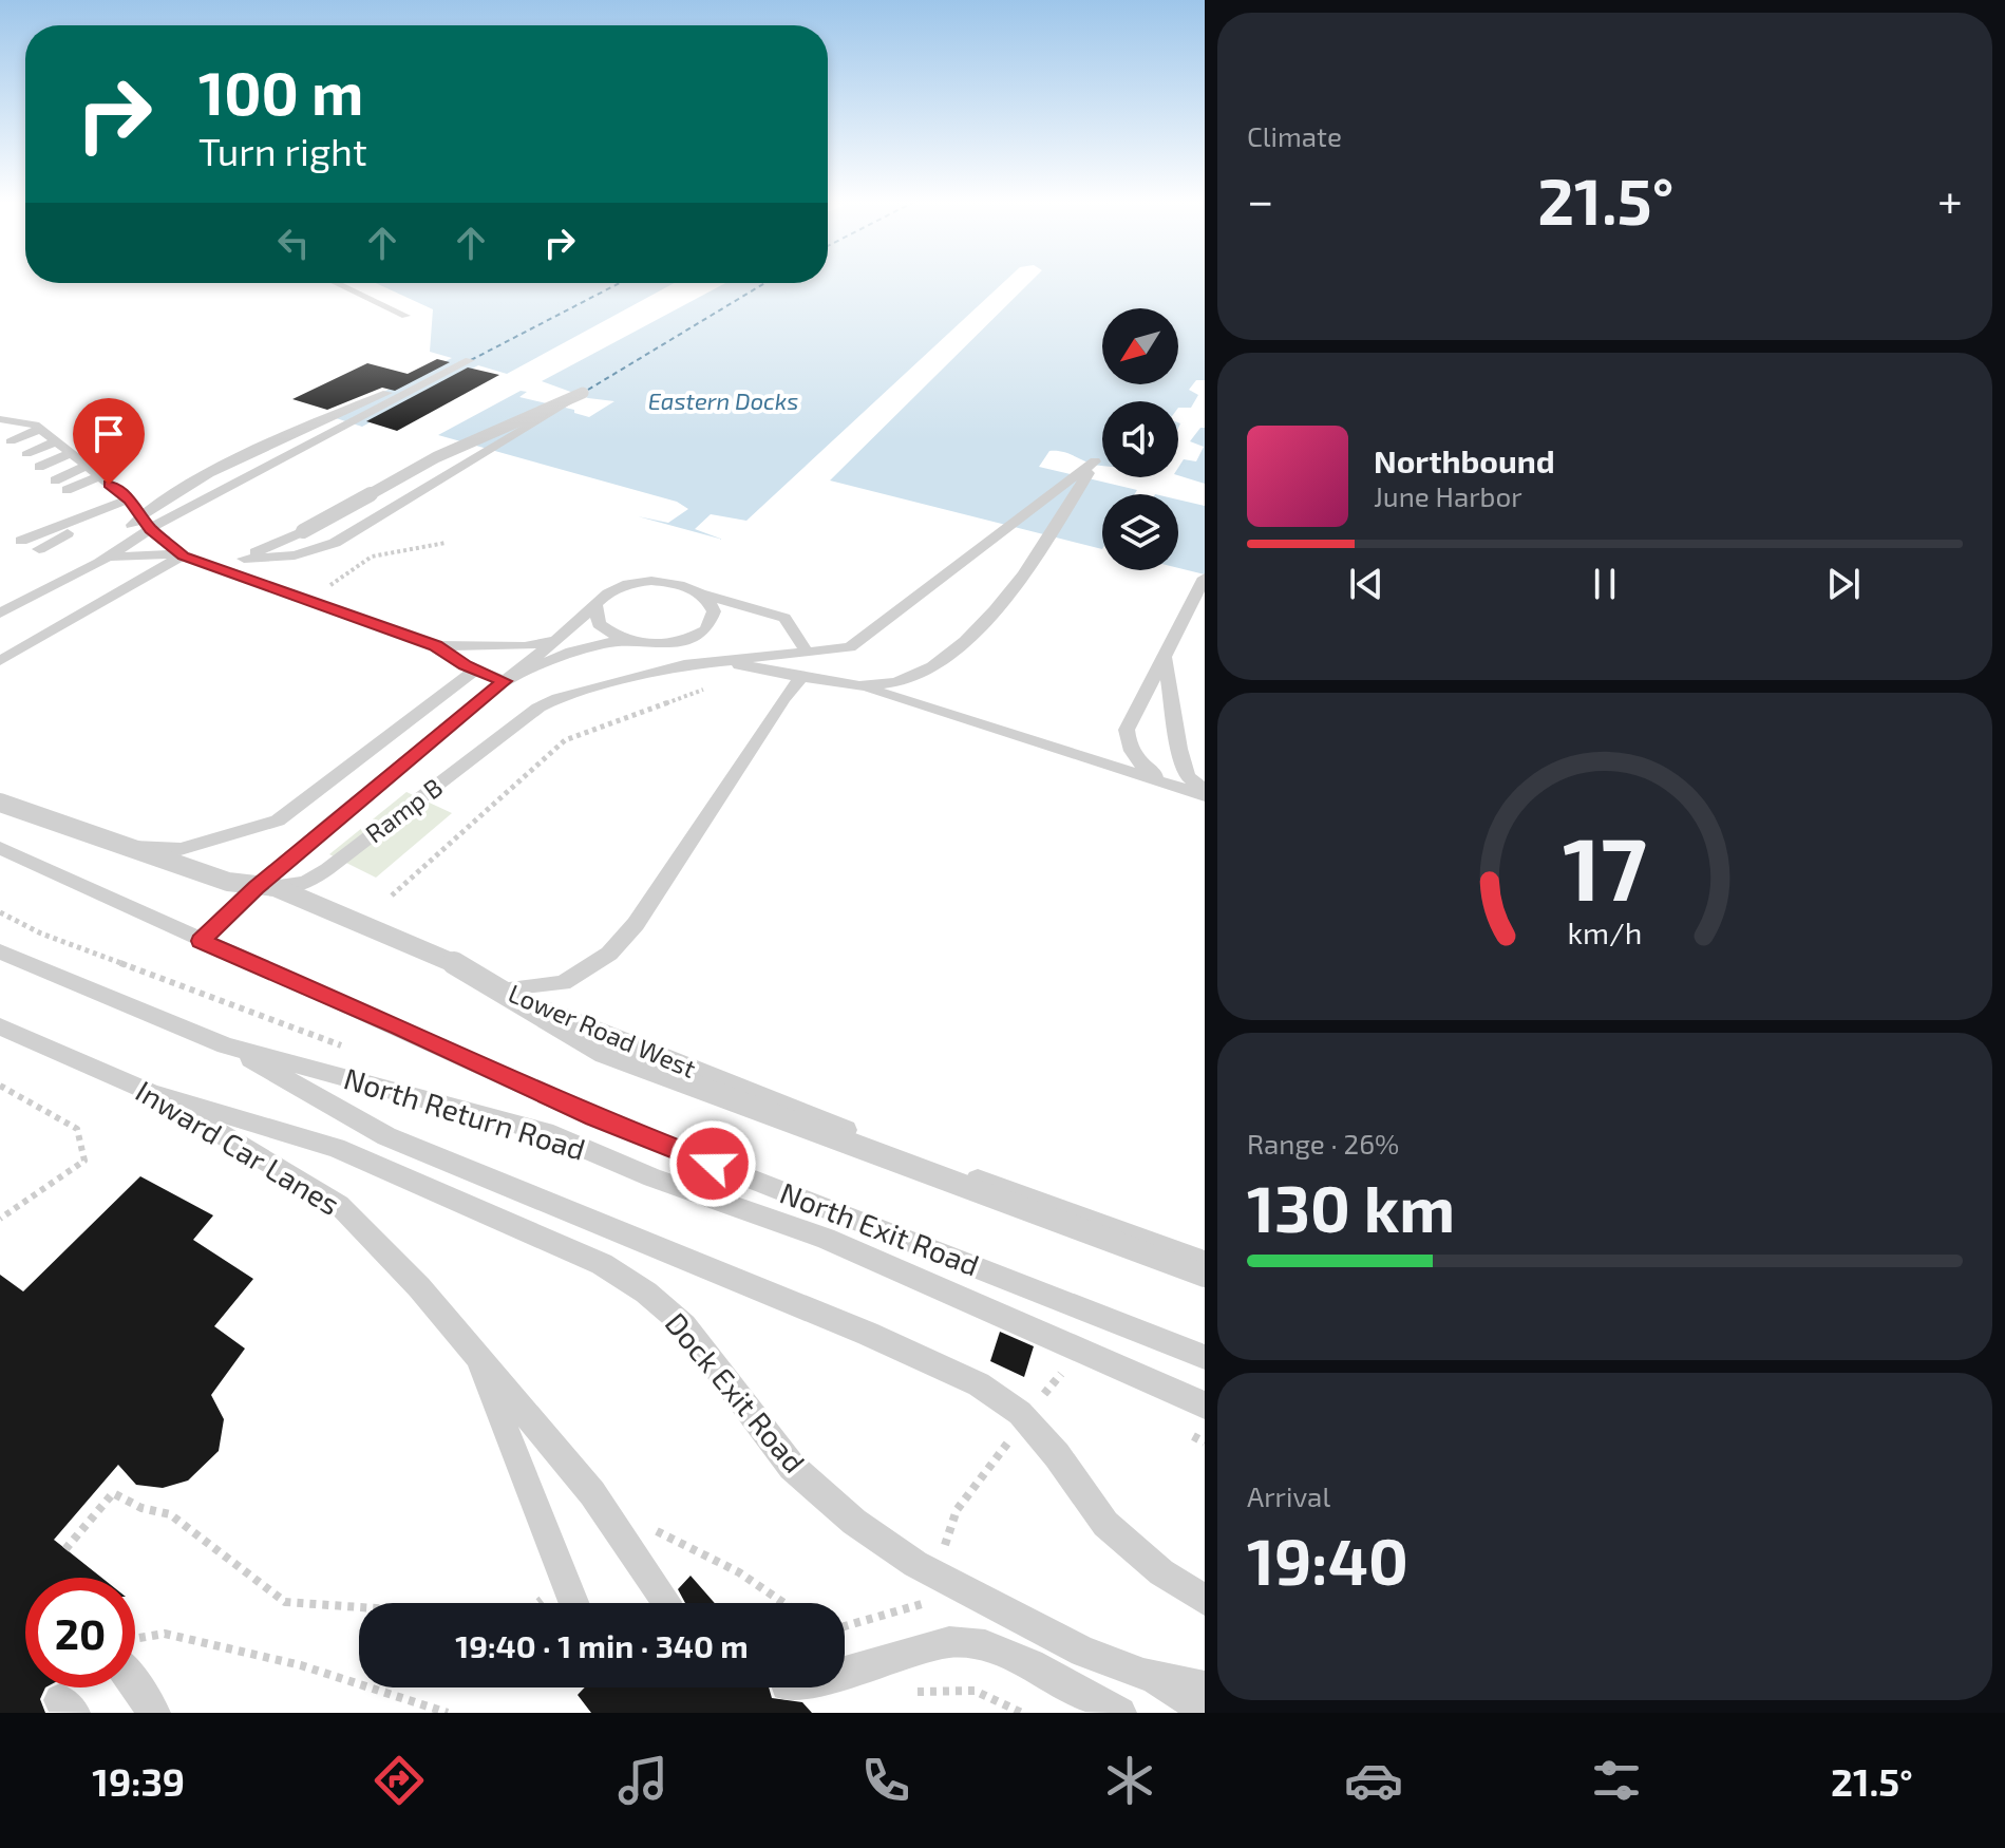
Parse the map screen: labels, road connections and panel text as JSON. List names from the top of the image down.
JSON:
{
  "streets": {
    "lane": [
      "Ramp B",
      "Lower Road West",
      "North Return Road",
      "Inward Car Lanes",
      "North Exit Road",
      "Dock Exit Road"
    ]
  },
  "crossings": [
    ["Ramp B", "Lower Road West"],
    ["Inward Car Lanes", "Dock Exit Road"]
  ],
  "water": ["Eastern Docks"],
  "north": "bottom left",
  "page": {
    "tile": [
      "Climate",
      ["Range · 26%", "130 km"],
      ["Arrival", "19:40"]
    ],
    "turn": ["100 m", "Turn right"],
    "heat": ["−", "21.5°", "+"],
    "song": ["Northbound", "June Harbor"],
    "limit": "20",
    "trip": "19:40 · 1 min · 340 m",
    "tabs": ["19:39", "21.5°"],
    "gauge": ["17", "km/h"]
  }
}
